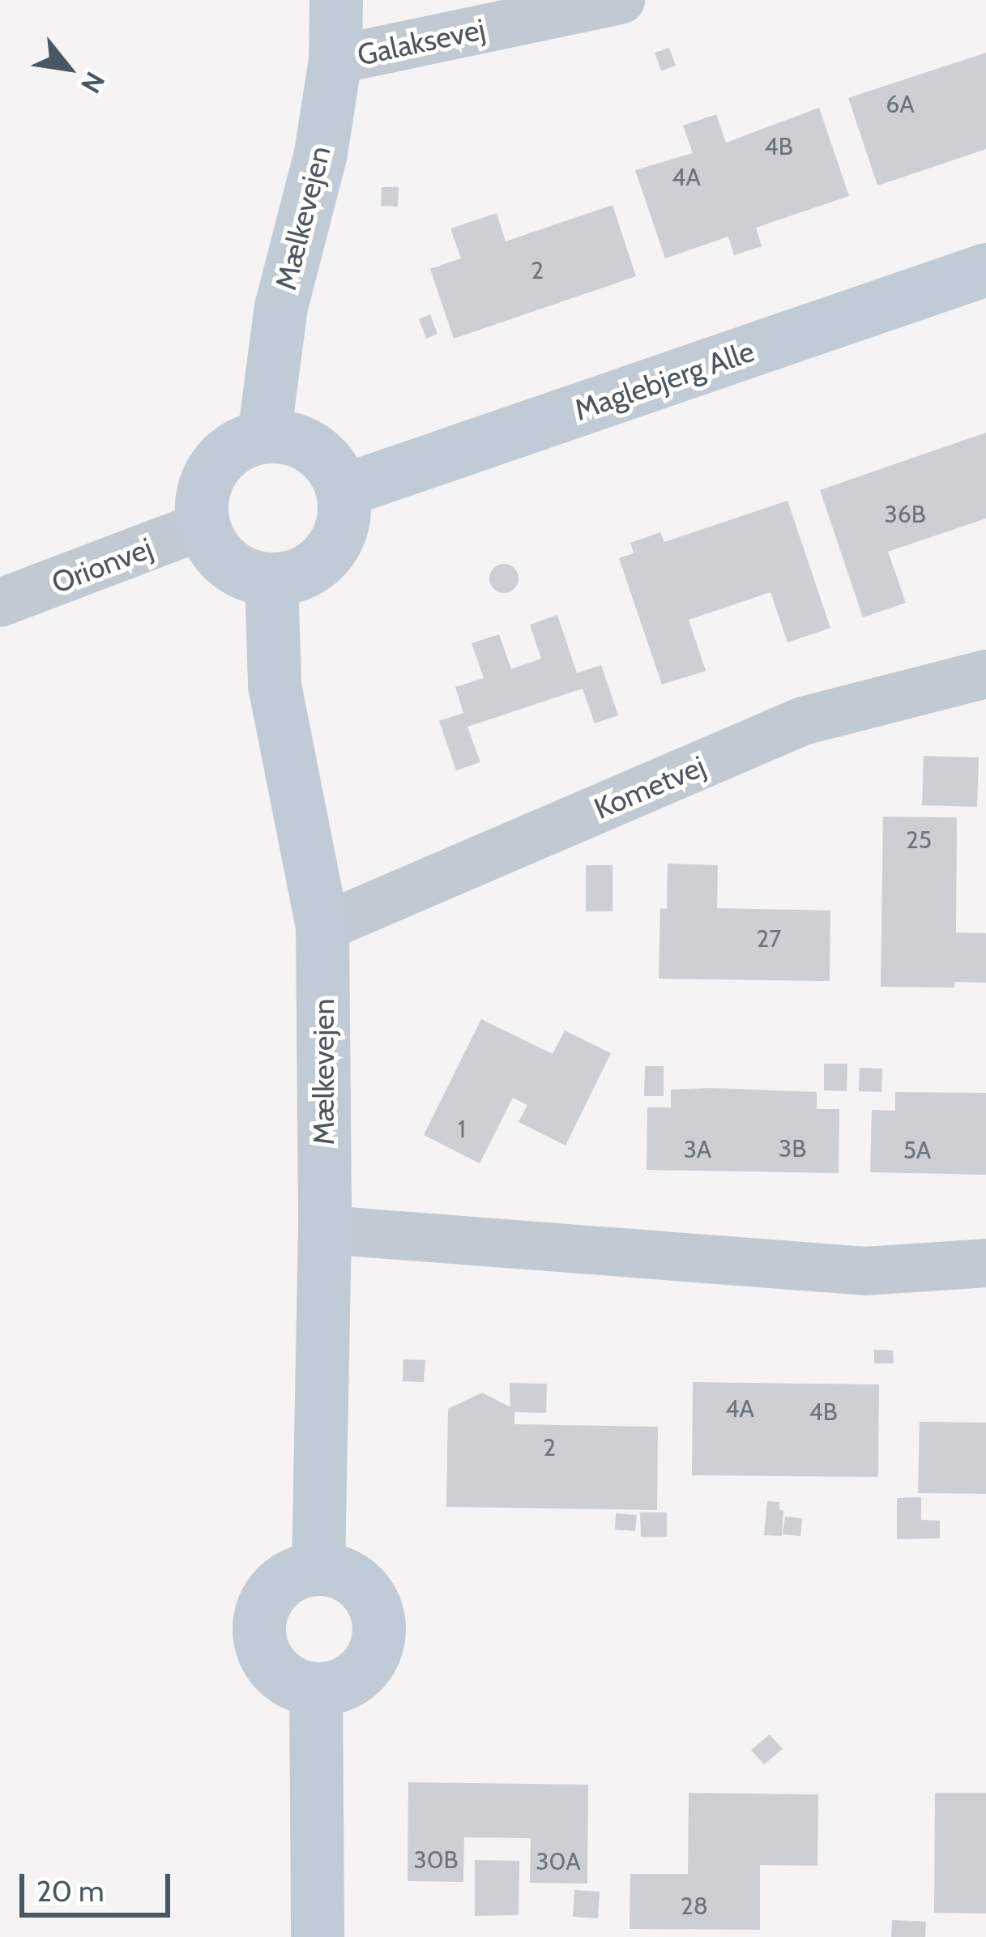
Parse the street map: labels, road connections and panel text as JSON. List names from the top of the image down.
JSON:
{
  "streets": {
    "street": [
      "Galaksevej",
      "Mælkevejen",
      "Maglebjerg Alle",
      "Orionvej",
      "Kometvej"
    ]
  },
  "crossings": [
    ["Galaksevej", "Mælkevejen"],
    ["Mælkevejen", "Maglebjerg Alle"],
    ["Mælkevejen", "Orionvej"],
    ["Mælkevejen", "Kometvej"],
    ["Maglebjerg Alle", "Orionvej"]
  ],
  "house_numbers": [
    "6A",
    "4B",
    "4A",
    "2",
    "36B",
    "25",
    "27",
    "1",
    "3B",
    "3A",
    "5A",
    "4A",
    "4B",
    "2",
    "30B",
    "30A",
    "28"
  ],
  "scale_bar": "20 m",
  "north": "bottom right"
}
